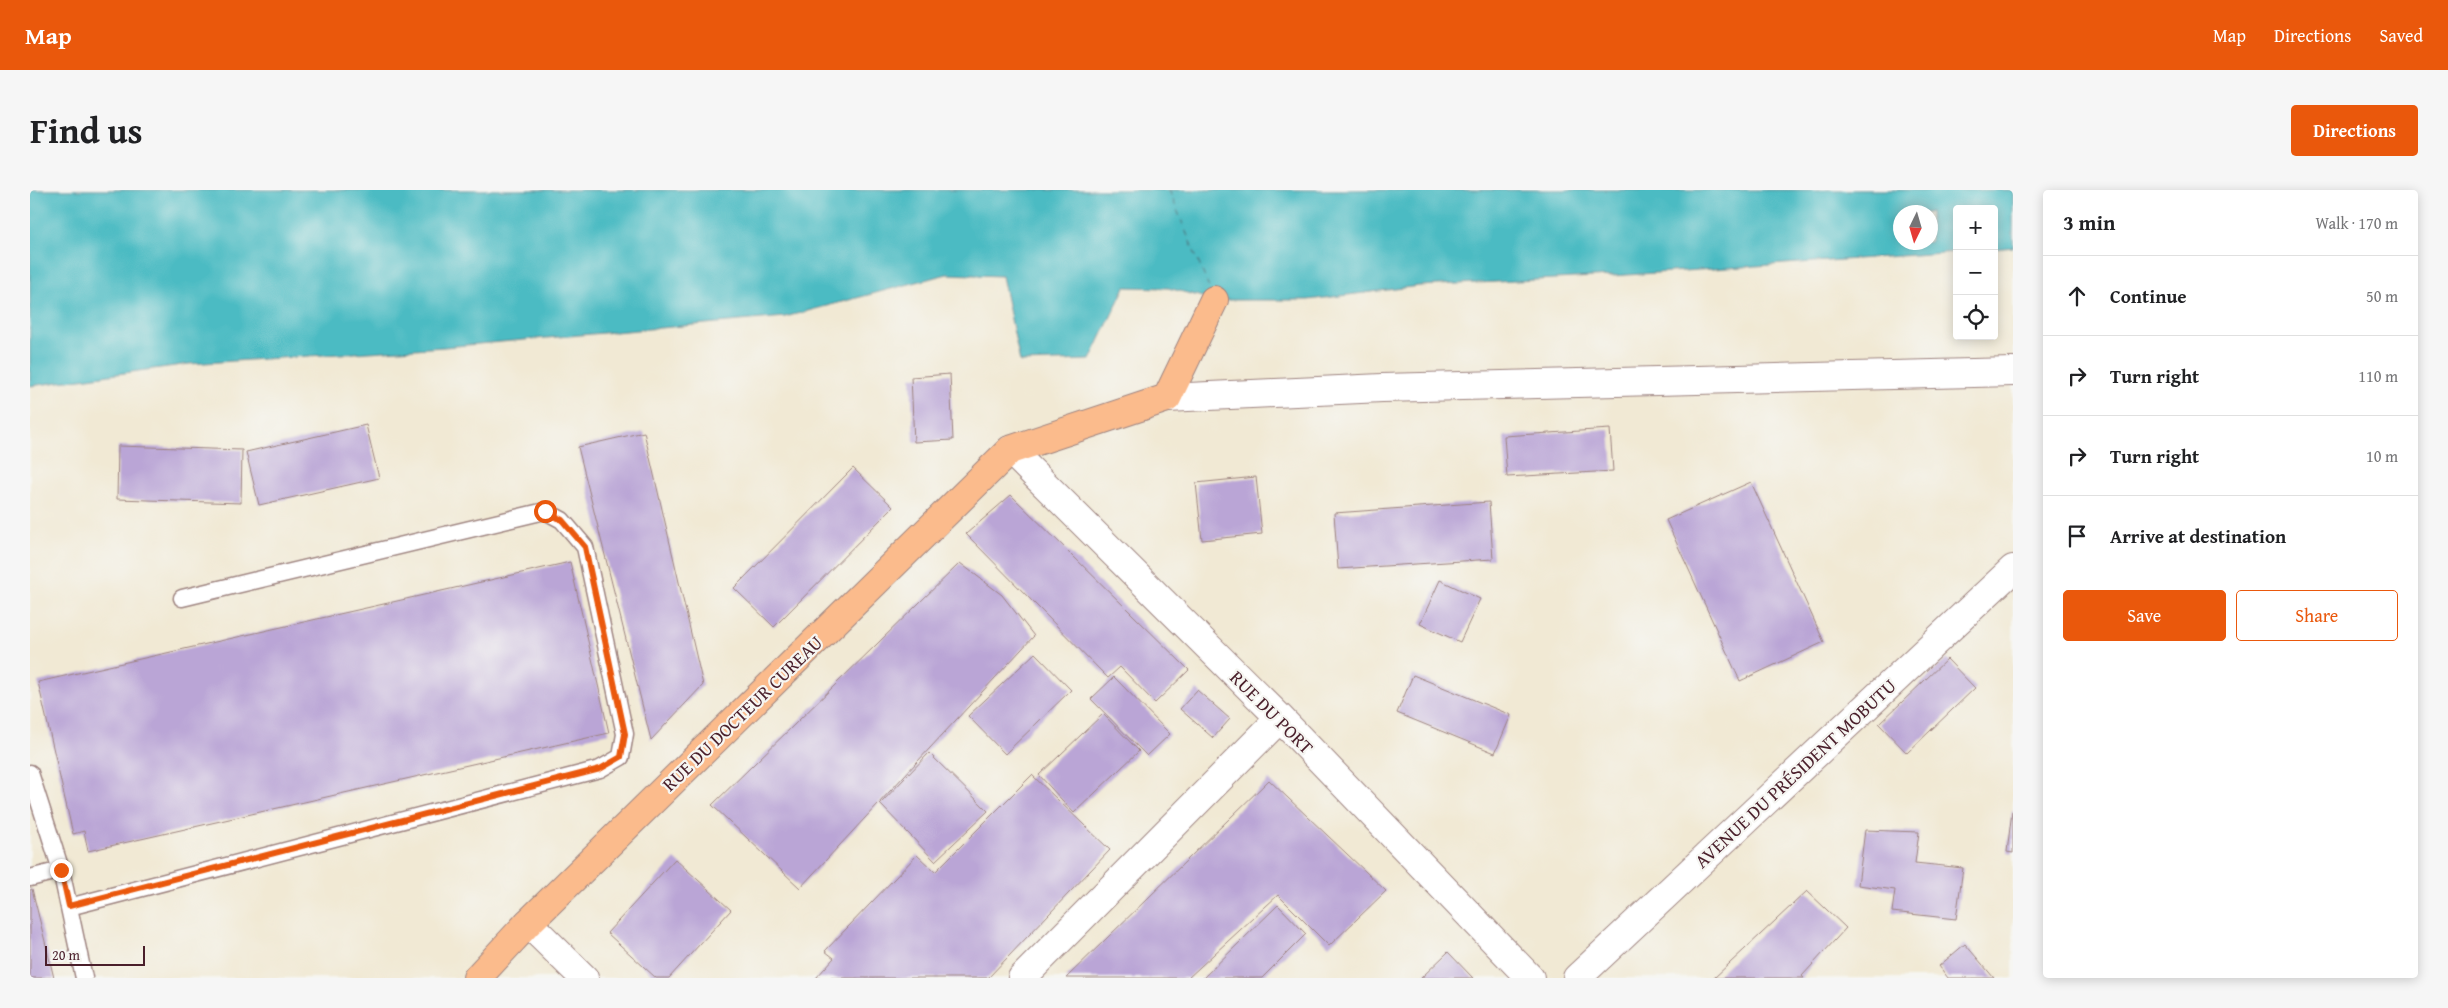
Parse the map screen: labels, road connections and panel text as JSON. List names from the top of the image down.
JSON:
{
  "streets": {
    "main road": ["RUE DU DOCTEUR CUREAU"],
    "street": ["RUE DU PORT", "AVENUE DU PRÉSIDENT MOBUTU"]
  },
  "crossings": [
    ["RUE DU PORT", "RUE DU DOCTEUR CUREAU"]
  ],
  "scale_bar": "20 m",
  "north": "bottom",
  "page": {
    "header": "Map",
    "nav": ["Map", "Directions", "Saved"],
    "title": "Find us",
    "buttons": [
      "Directions",
      ["Save", "Share"]
    ],
    "heading": ["3 min", "Walk · 170 m"],
    "map_buttons": ["+", "−"],
    "list": [
      ["Continue", "50 m"],
      ["Turn right", "110 m"],
      ["Turn right", "10 m"],
      "Arrive at destination"
    ],
    "scale": "20 m"
  }
}
